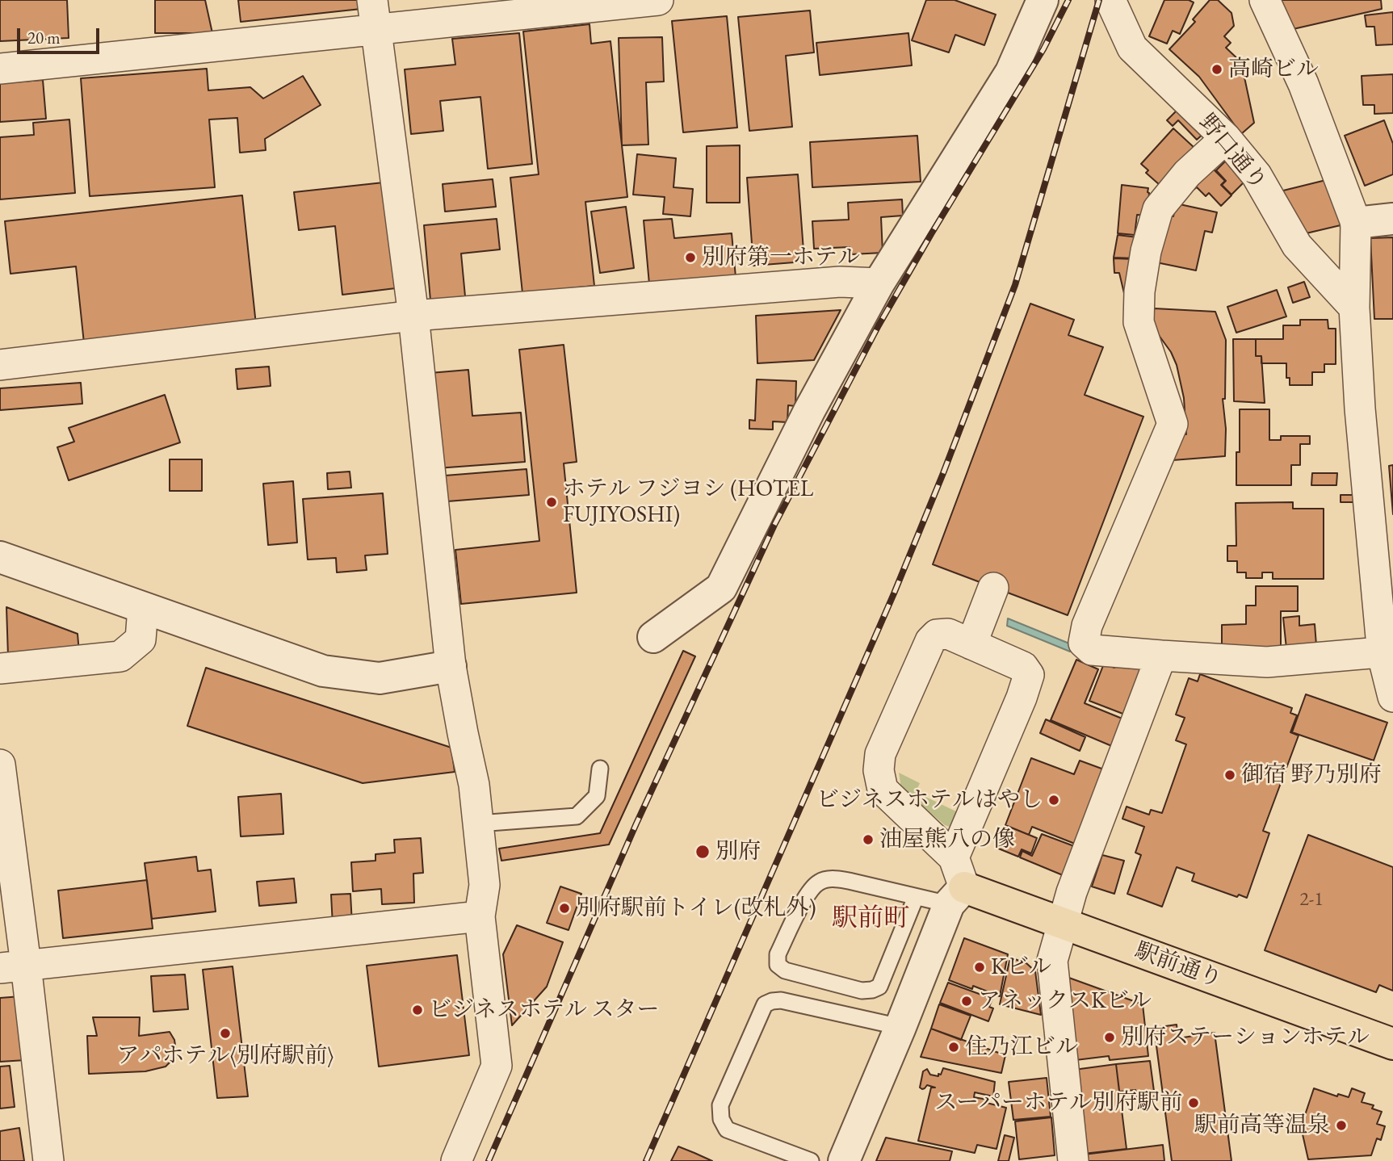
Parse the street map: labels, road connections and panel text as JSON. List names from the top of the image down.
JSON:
{
  "streets": {
    "main road": ["駅前通り"],
    "street": ["野口通り"]
  },
  "districts": ["駅前町"],
  "places": [
    "高崎ビル",
    "別府第一ホテル",
    "ホテル フジヨシ (HOTEL FUJIYOSHI)",
    "御宿 野乃別府",
    "ビジネスホテルはやし",
    "油屋熊八の像",
    "別府",
    "別府駅前トイレ(改札外)",
    "Kビル",
    "アネックスKビル",
    "ビジネスホテル スター",
    "アパホテル〈別府駅前〉",
    "別府ステーションホテル",
    "住乃江ビル",
    "スーパーホテル別府駅前",
    "駅前高等温泉"
  ],
  "house_numbers": ["2-1"],
  "scale_bar": "20 m"
}
